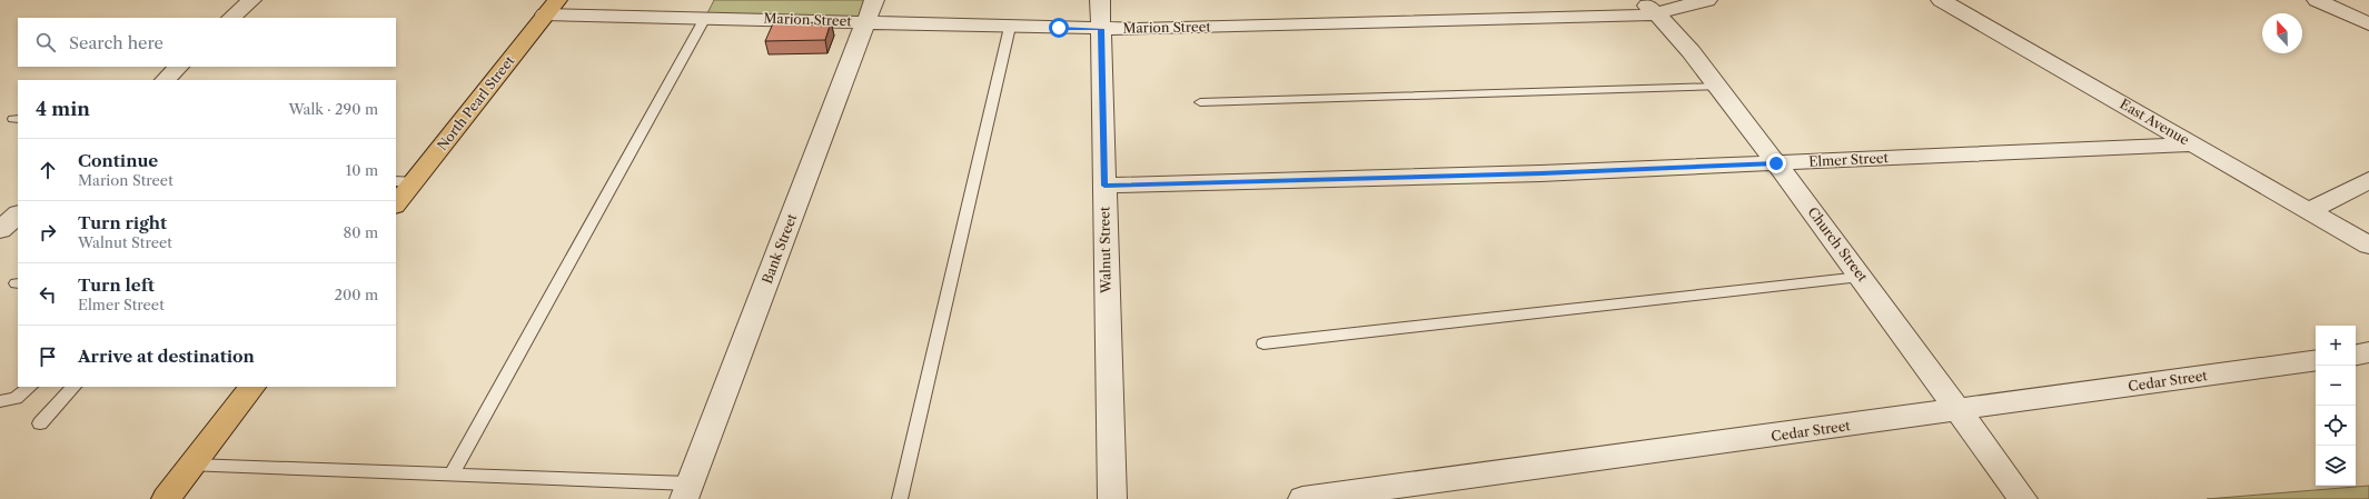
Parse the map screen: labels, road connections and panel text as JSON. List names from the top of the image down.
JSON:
{
  "streets": {
    "main road": ["North Pearl Street"],
    "street": [
      "Marion Street",
      "East Avenue",
      "Elmer Street",
      "Church Street",
      "Bank Street",
      "Walnut Street",
      "Cedar Street"
    ]
  },
  "crossings": [
    ["Marion Street", "North Pearl Street"],
    ["Marion Street", "Church Street"],
    ["Marion Street", "Bank Street"],
    ["Marion Street", "Walnut Street"],
    ["East Avenue", "Elmer Street"],
    ["Elmer Street", "Church Street"],
    ["Elmer Street", "Walnut Street"],
    ["Church Street", "Cedar Street"]
  ],
  "north": "top",
  "page": {
    "search": "Search here",
    "heading": ["4 min", "Walk · 290 m"],
    "list": [
      ["Continue", "Marion Street", "10 m"],
      ["Turn right", "Walnut Street", "80 m"],
      ["Turn left", "Elmer Street", "200 m"],
      "Arrive at destination"
    ],
    "map_buttons": ["+", "−"]
  }
}
